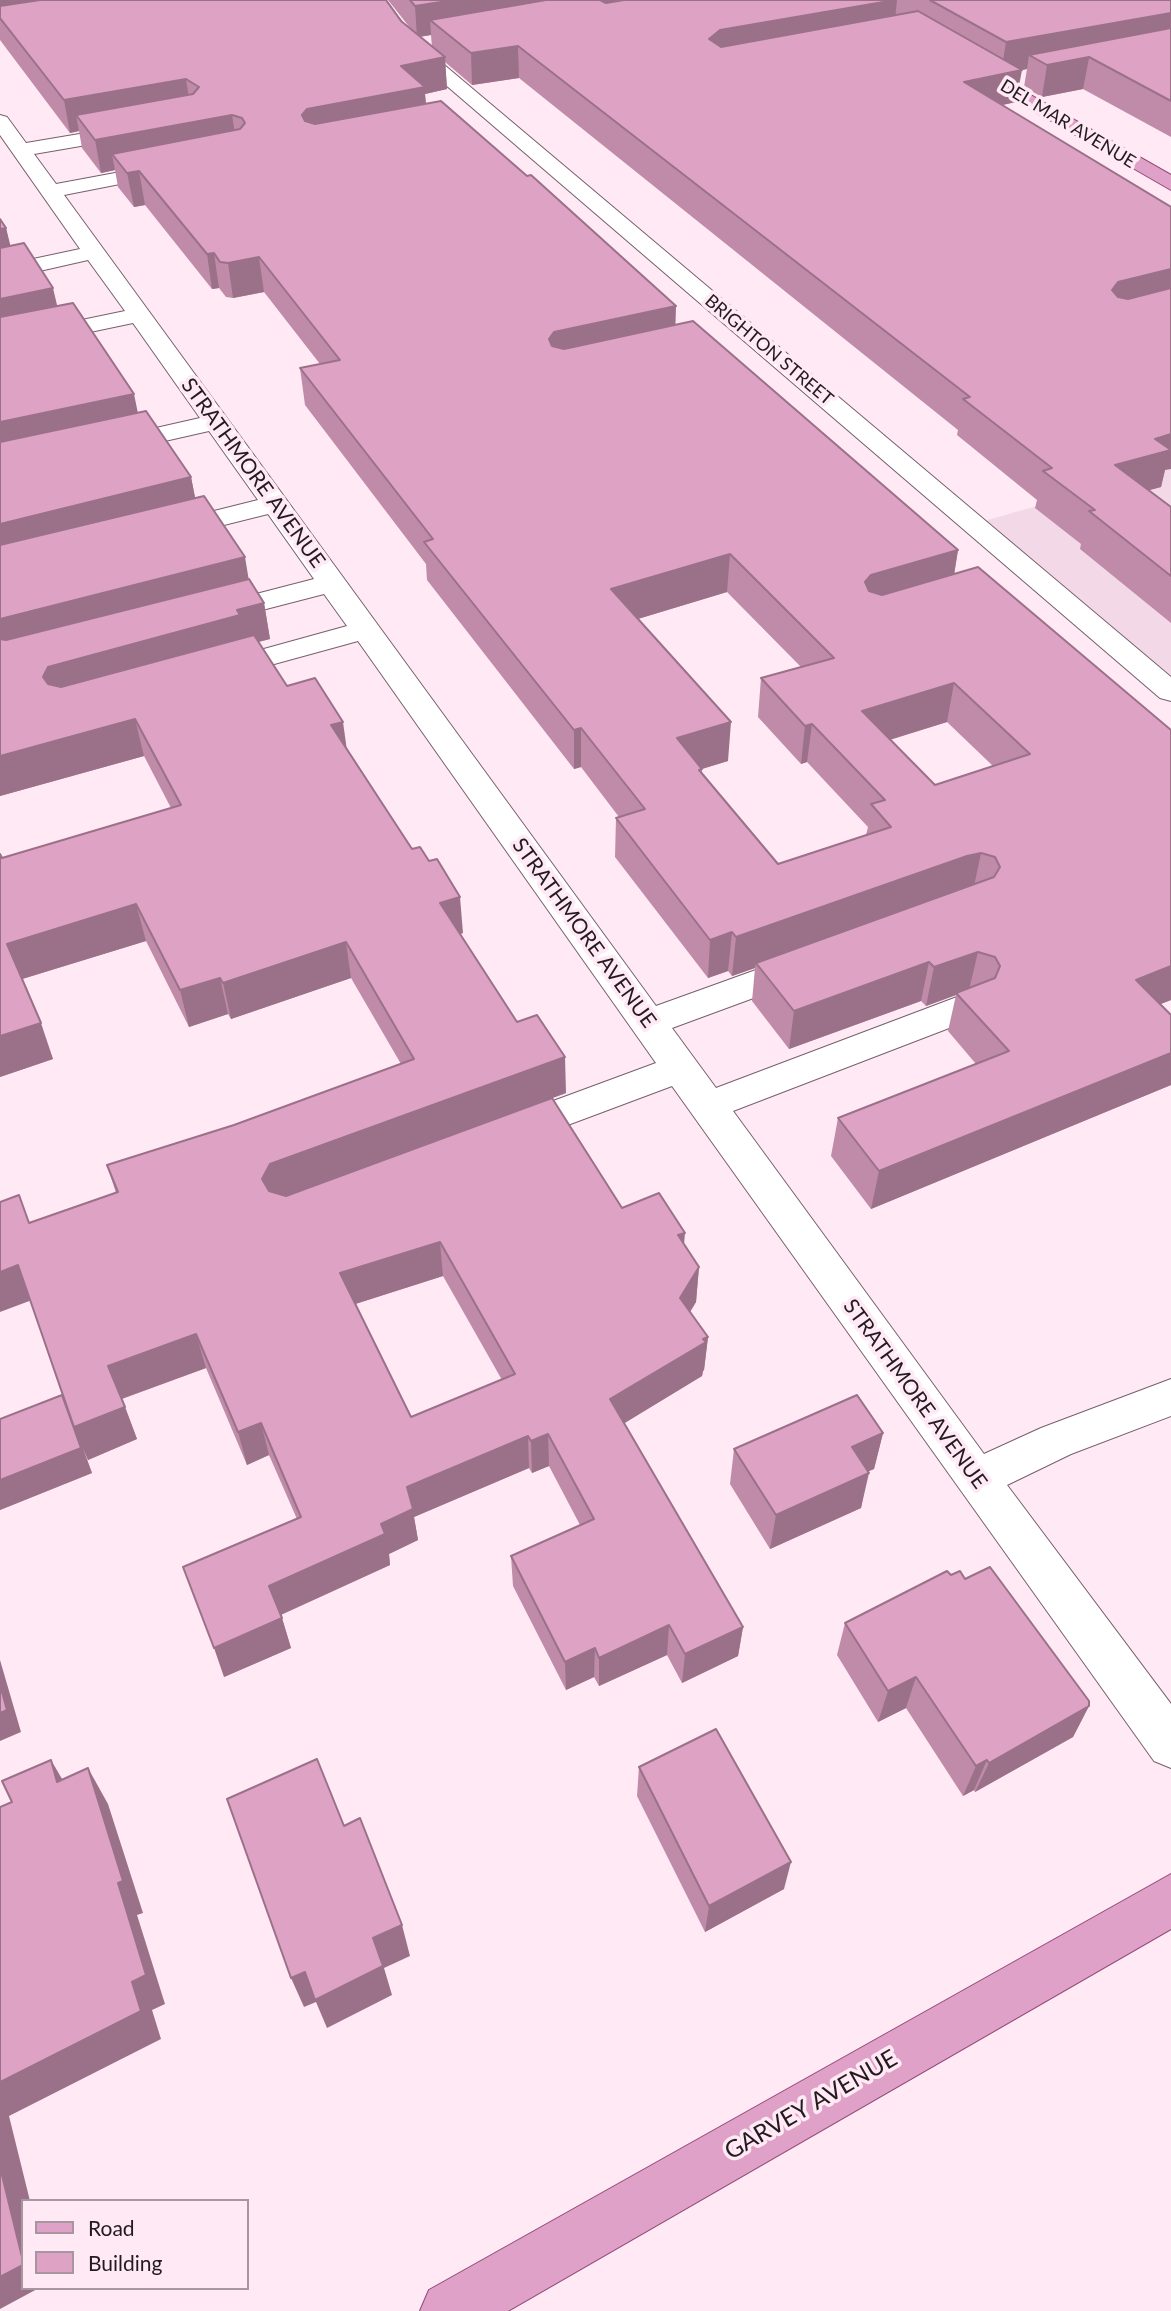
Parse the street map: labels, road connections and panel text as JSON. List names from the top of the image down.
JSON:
{
  "streets": {
    "main road": ["DEL MAR AVENUE", "GARVEY AVENUE"],
    "street": ["BRIGHTON STREET", "STRATHMORE AVENUE"]
  },
  "legend": ["Road", "Building"]
}
